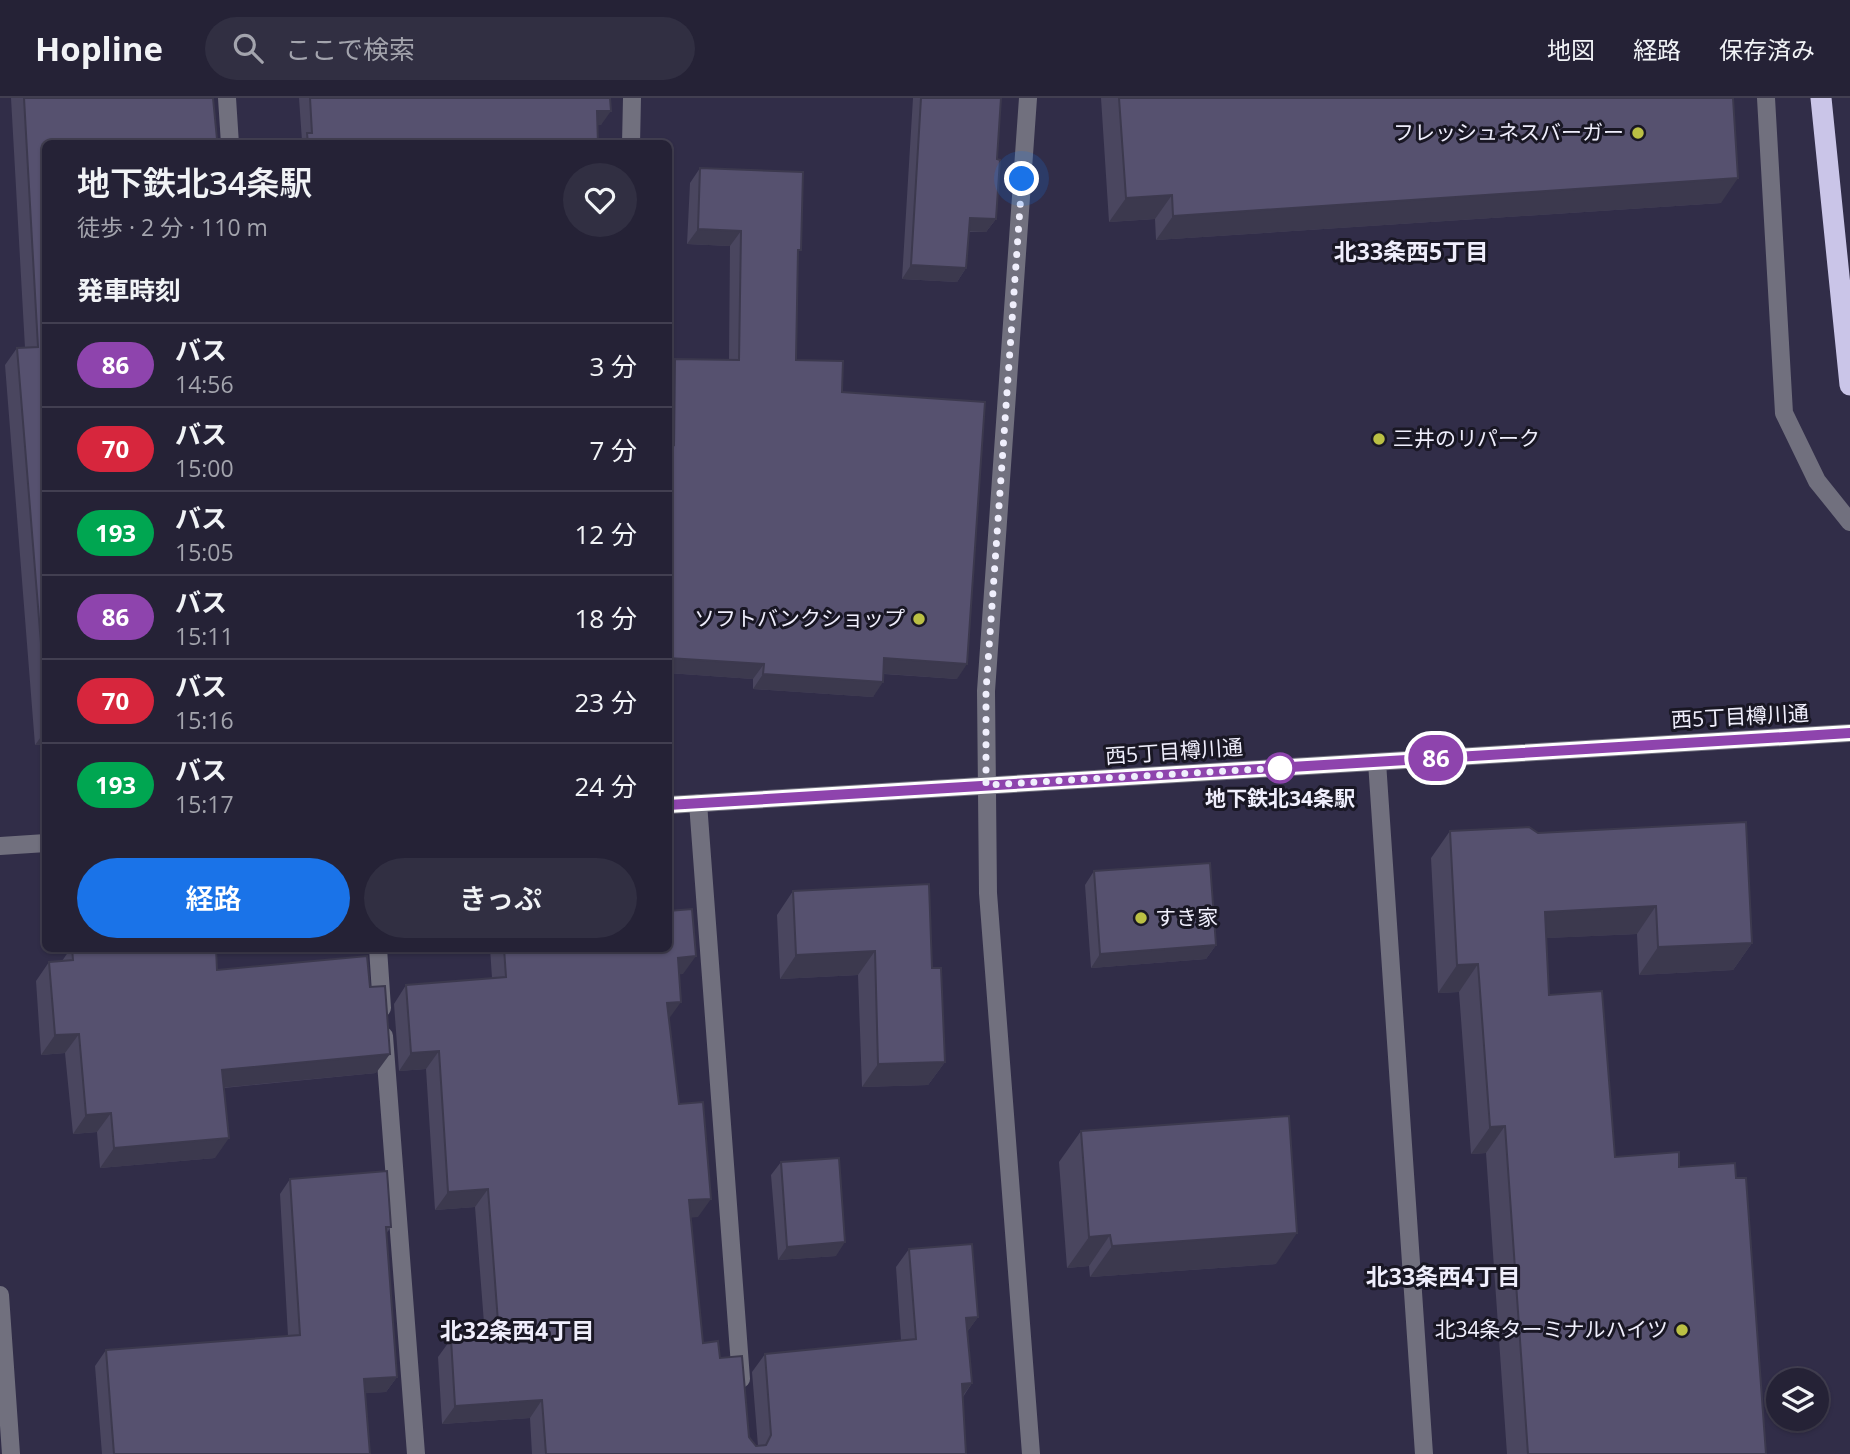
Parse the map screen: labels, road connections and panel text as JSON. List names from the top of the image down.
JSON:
{
  "streets": {
    "street": ["西5丁目樽川通"]
  },
  "districts": ["北33条西5丁目", "北33条西4丁目", "北32条西4丁目"],
  "places": [
    "フレッシュネスバーガー",
    "三井のリパーク",
    "ソフトバンクショップ",
    "地下鉄北34条駅",
    "すき家",
    "北34条ターミナルハイツ"
  ],
  "lines": ["bus line 86"],
  "page": {
    "header": "Hopline",
    "search": "ここで検索",
    "nav": ["地図", "経路", "保存済み"],
    "on_map": "86",
    "heading": [
      ["地下鉄北34条駅", "徒歩 · 2 分 · 110 m"],
      "発車時刻"
    ],
    "list": [
      {
        "mark": "86",
        "name": "バス",
        "note": "14:56",
        "value": "3 分"
      },
      {
        "mark": "70",
        "name": "バス",
        "note": "15:00",
        "value": "7 分"
      },
      {
        "mark": "193",
        "name": "バス",
        "note": "15:05",
        "value": "12 分"
      },
      {
        "mark": "86",
        "name": "バス",
        "note": "15:11",
        "value": "18 分"
      },
      {
        "mark": "70",
        "name": "バス",
        "note": "15:16",
        "value": "23 分"
      },
      {
        "mark": "193",
        "name": "バス",
        "note": "15:17",
        "value": "24 分"
      }
    ],
    "buttons": ["経路", "きっぷ"]
  }
}
